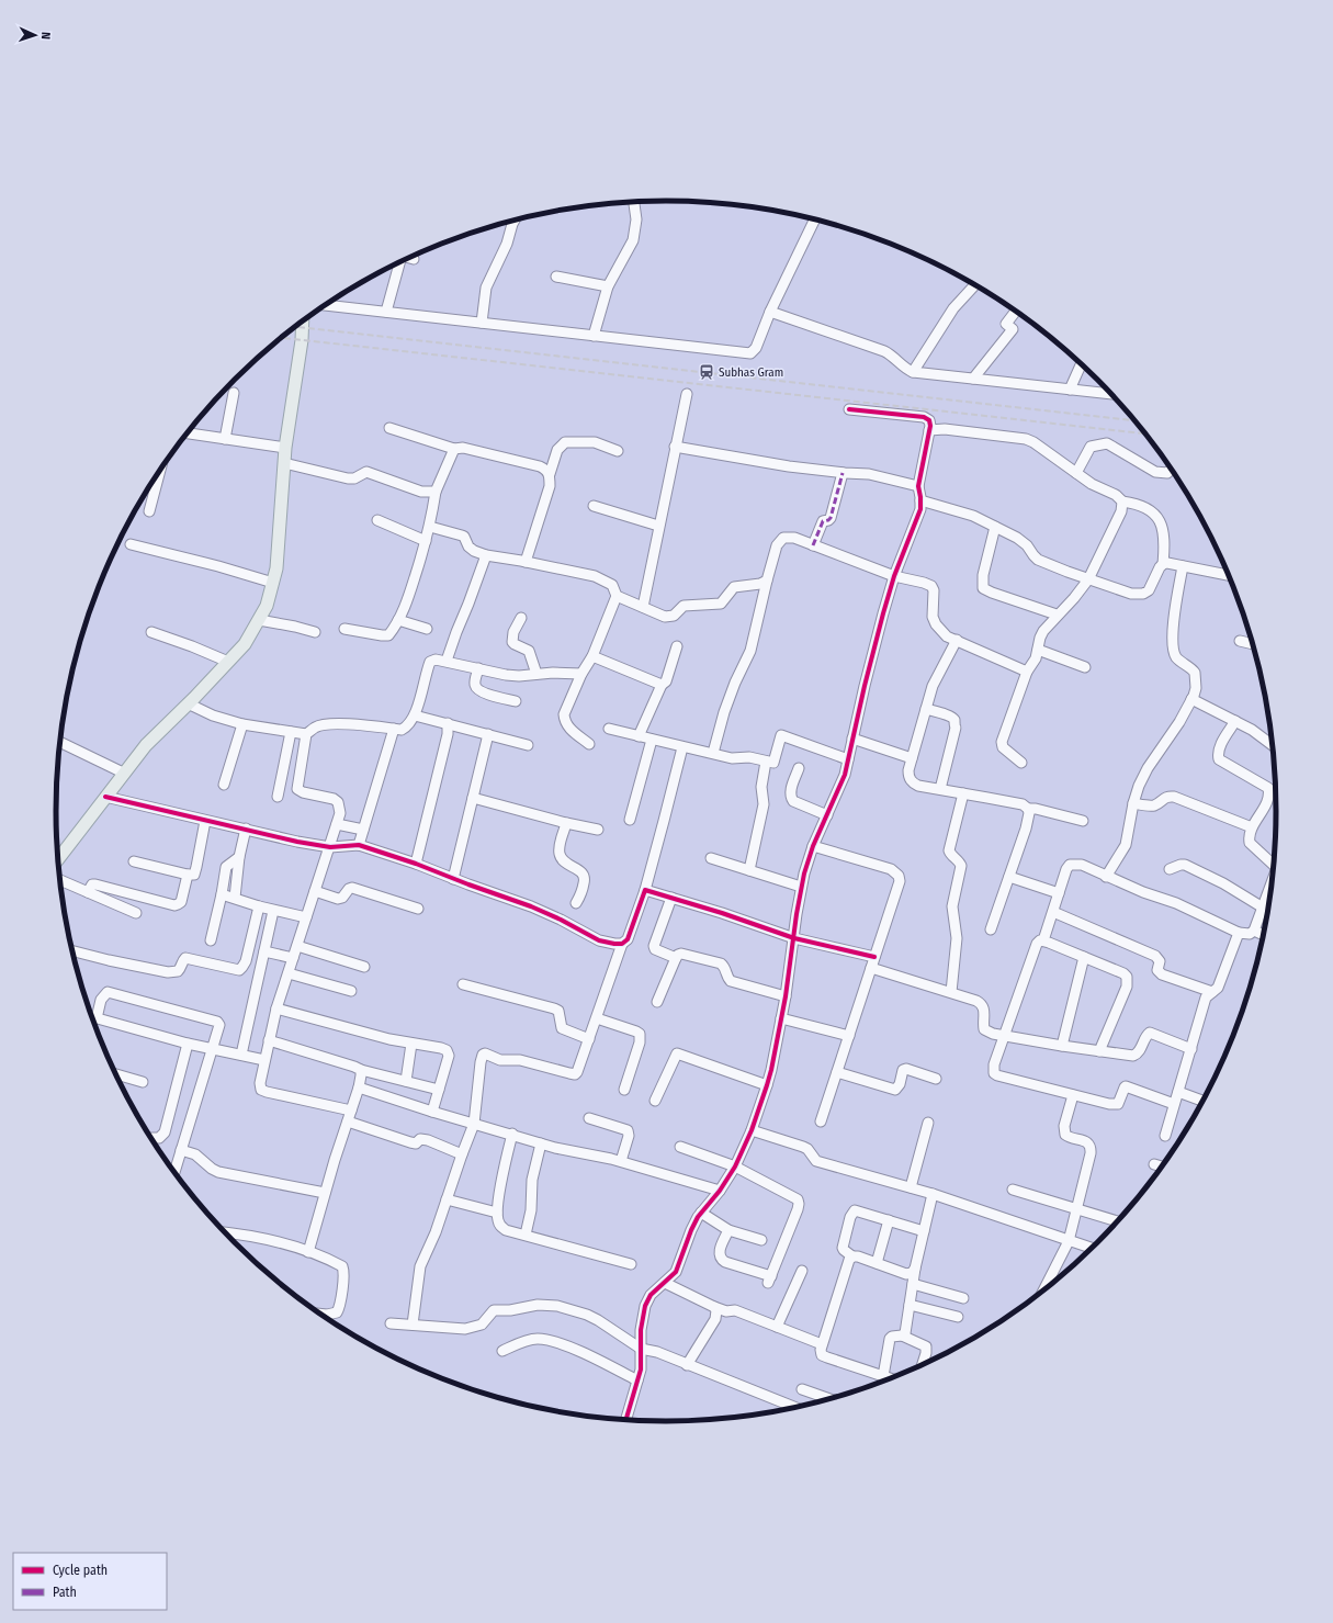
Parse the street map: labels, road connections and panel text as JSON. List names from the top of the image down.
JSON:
{
  "places": {
    "station": ["Subhas Gram"]
  },
  "legend": ["Cycle path", "Path"],
  "north": "right"
}
